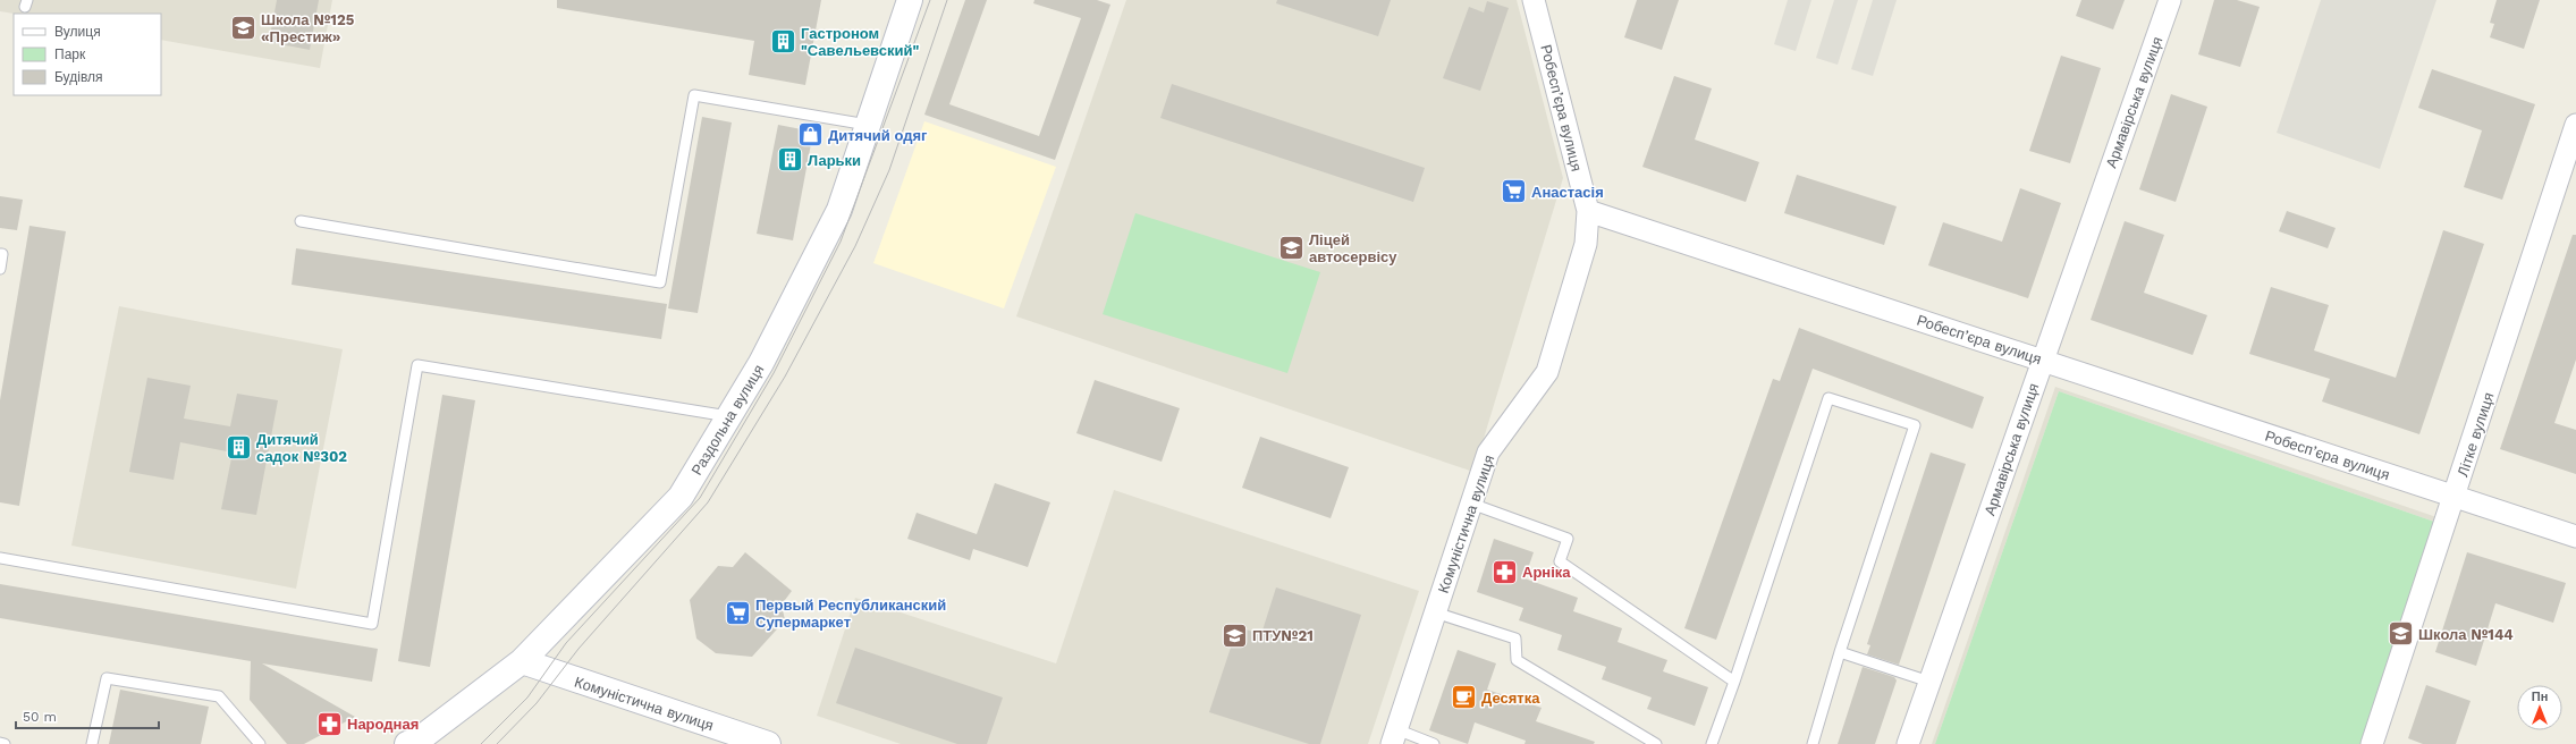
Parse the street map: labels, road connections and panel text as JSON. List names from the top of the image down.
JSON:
{
  "streets": {
    "street": [
      "Армавірська вулиця",
      "Робесп’єра вулиця",
      "Раздольна вулиця",
      "Літке вулиця",
      "Комуністична вулиця"
    ]
  },
  "crossings": [
    ["Армавірська вулиця", "Робесп’єра вулиця"],
    ["Робесп’єра вулиця", "Літке вулиця"],
    ["Робесп’єра вулиця", "Комуністична вулиця"],
    ["Раздольна вулиця", "Комуністична вулиця"]
  ],
  "places": {
    "school or university": [
      "Школа №125 «Престиж»",
      "Ліцей автосервісу",
      "Школа №144",
      "ПТУ№21"
    ],
    "building": ["Гастроном \"Савельевский\"", "Ларьки", "Дитячий садок №302"],
    "shop": ["Дитячий одяг"],
    "supermarket": ["Анастасія", "Первый Республиканский Супермаркет"],
    "pharmacy": ["Арніка", "Народная"],
    "cafe": ["Десятка"]
  },
  "legend": ["Вулиця", "Парк", "Будівля"],
  "scale_bar": "50 m",
  "north": "top"
}
